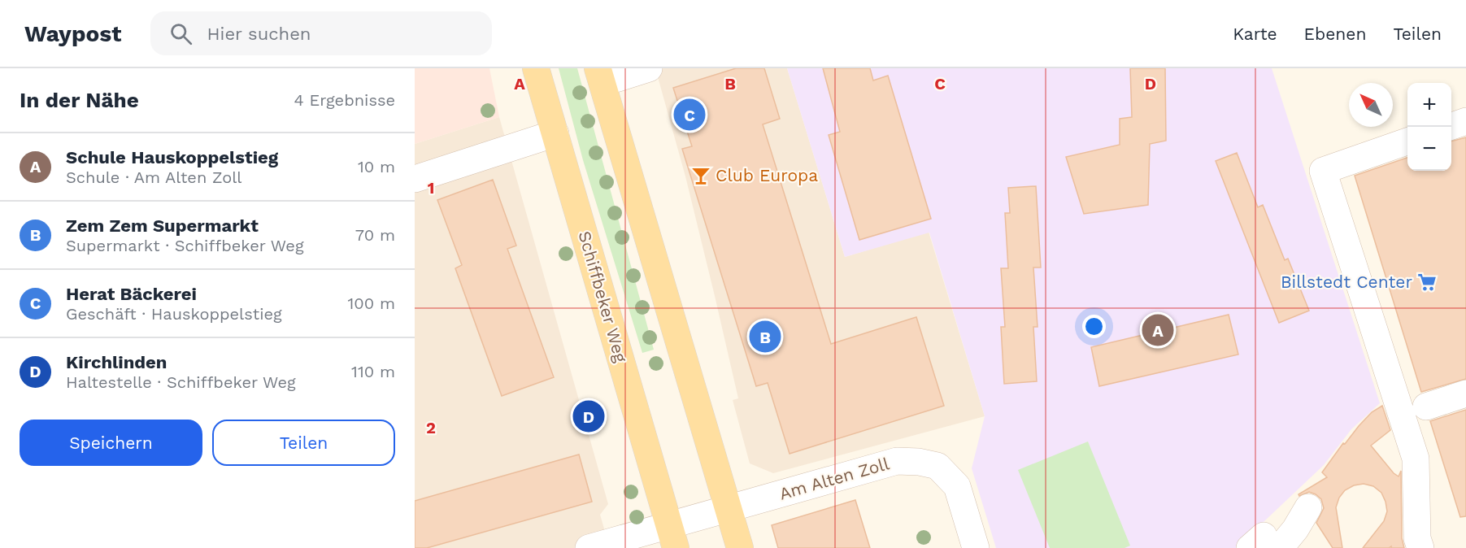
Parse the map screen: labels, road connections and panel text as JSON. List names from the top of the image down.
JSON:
{
  "streets": {
    "main road": ["Schiffbeker Weg"],
    "street": ["Am Alten Zoll"]
  },
  "places": {
    "bar": ["Club Europa"],
    "supermarket": ["Billstedt Center"]
  },
  "north": "top left",
  "page": {
    "header": "Waypost",
    "search": "Hier suchen",
    "nav": ["Karte", "Ebenen", "Teilen"],
    "heading": ["In der Nähe", "4 Ergebnisse"],
    "map_buttons": ["+", "−"],
    "pins": [
      "C",
      "A",
      "B",
      "D"
    ],
    "list": [
      {
        "mark": "A",
        "name": "Schule Hauskoppelstieg",
        "note": "Schule · Am Alten Zoll",
        "value": "10 m"
      },
      {
        "mark": "B",
        "name": "Zem Zem Supermarkt",
        "note": "Supermarkt · Schiffbeker Weg",
        "value": "70 m"
      },
      {
        "mark": "C",
        "name": "Herat Bäckerei",
        "note": "Geschäft · Hauskoppelstieg",
        "value": "100 m"
      },
      {
        "mark": "D",
        "name": "Kirchlinden",
        "note": "Haltestelle · Schiffbeker Weg",
        "value": "110 m"
      }
    ],
    "buttons": ["Speichern", "Teilen"]
  },
  "grid": {
    "columns": [
      "A",
      "B",
      "C",
      "D"
    ],
    "rows": ["1", "2"]
  }
}
